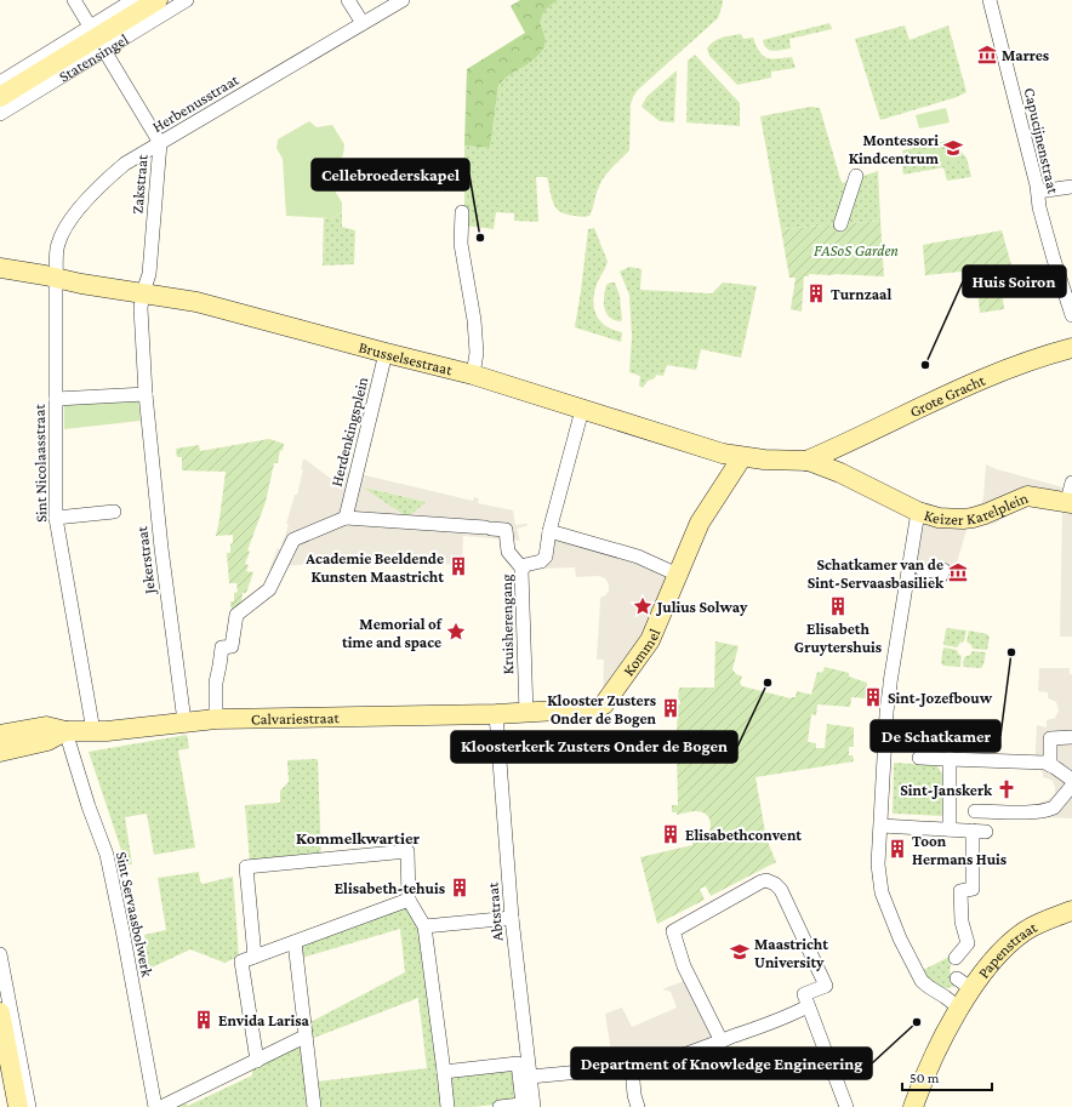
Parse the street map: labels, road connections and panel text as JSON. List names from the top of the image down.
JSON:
{
  "streets": {
    "street": [
      "Statensingel",
      "Herbenusstraat",
      "Capucijnenstraat",
      "Zakstraat",
      "Brusselsestraat",
      "Grote Gracht",
      "Herdenkingsplein",
      "Sint Nicolaasstraat",
      "Keizer Karelplein",
      "Jekerstraat",
      "Kruisherengang",
      "Kommel",
      "Calvariestraat",
      "Abtstraat",
      "Sint Servaasbolwerk",
      "Papenstraat"
    ]
  },
  "crossings": [
    ["Statensingel", "Zakstraat"],
    ["Herbenusstraat", "Zakstraat"],
    ["Herbenusstraat", "Brusselsestraat"],
    ["Herbenusstraat", "Sint Nicolaasstraat"],
    ["Zakstraat", "Brusselsestraat"],
    ["Zakstraat", "Jekerstraat"],
    ["Brusselsestraat", "Grote Gracht"],
    ["Brusselsestraat", "Herdenkingsplein"],
    ["Brusselsestraat", "Sint Nicolaasstraat"],
    ["Brusselsestraat", "Keizer Karelplein"],
    ["Brusselsestraat", "Jekerstraat"],
    ["Brusselsestraat", "Kruisherengang"],
    ["Brusselsestraat", "Kommel"],
    ["Sint Nicolaasstraat", "Calvariestraat"],
    ["Keizer Karelplein", "Papenstraat"],
    ["Jekerstraat", "Calvariestraat"],
    ["Kruisherengang", "Kommel"],
    ["Kruisherengang", "Calvariestraat"],
    ["Kommel", "Calvariestraat"],
    ["Calvariestraat", "Abtstraat"],
    ["Calvariestraat", "Sint Servaasbolwerk"]
  ],
  "districts": ["Kommelkwartier"],
  "parks": ["FASoS Garden"],
  "places": {
    "museum": ["Marres", "Schatkamer van de Sint-Servaasbasiliek"],
    "school or university": ["Montessori Kindcentrum", "Maastricht University"],
    "other": [
      "Cellebroederskapel",
      "Huis Soiron",
      "De Schatkamer",
      "Kloosterkerk Zusters Onder de Bogen",
      "Department of Knowledge Engineering"
    ],
    "building": [
      "Turnzaal",
      "Academie Beeldende Kunsten Maastricht",
      "Elisabeth Gruytershuis",
      "Sint-Jozefbouw",
      "Klooster Zusters Onder de Bogen",
      "Elisabethconvent",
      "Toon Hermans Huis",
      "Elisabeth-tehuis",
      "Envida Larisa"
    ],
    "place": ["Julius Solway", "Memorial of time and space"],
    "church": ["Sint-Janskerk"]
  },
  "scale_bar": "50 m"
}
